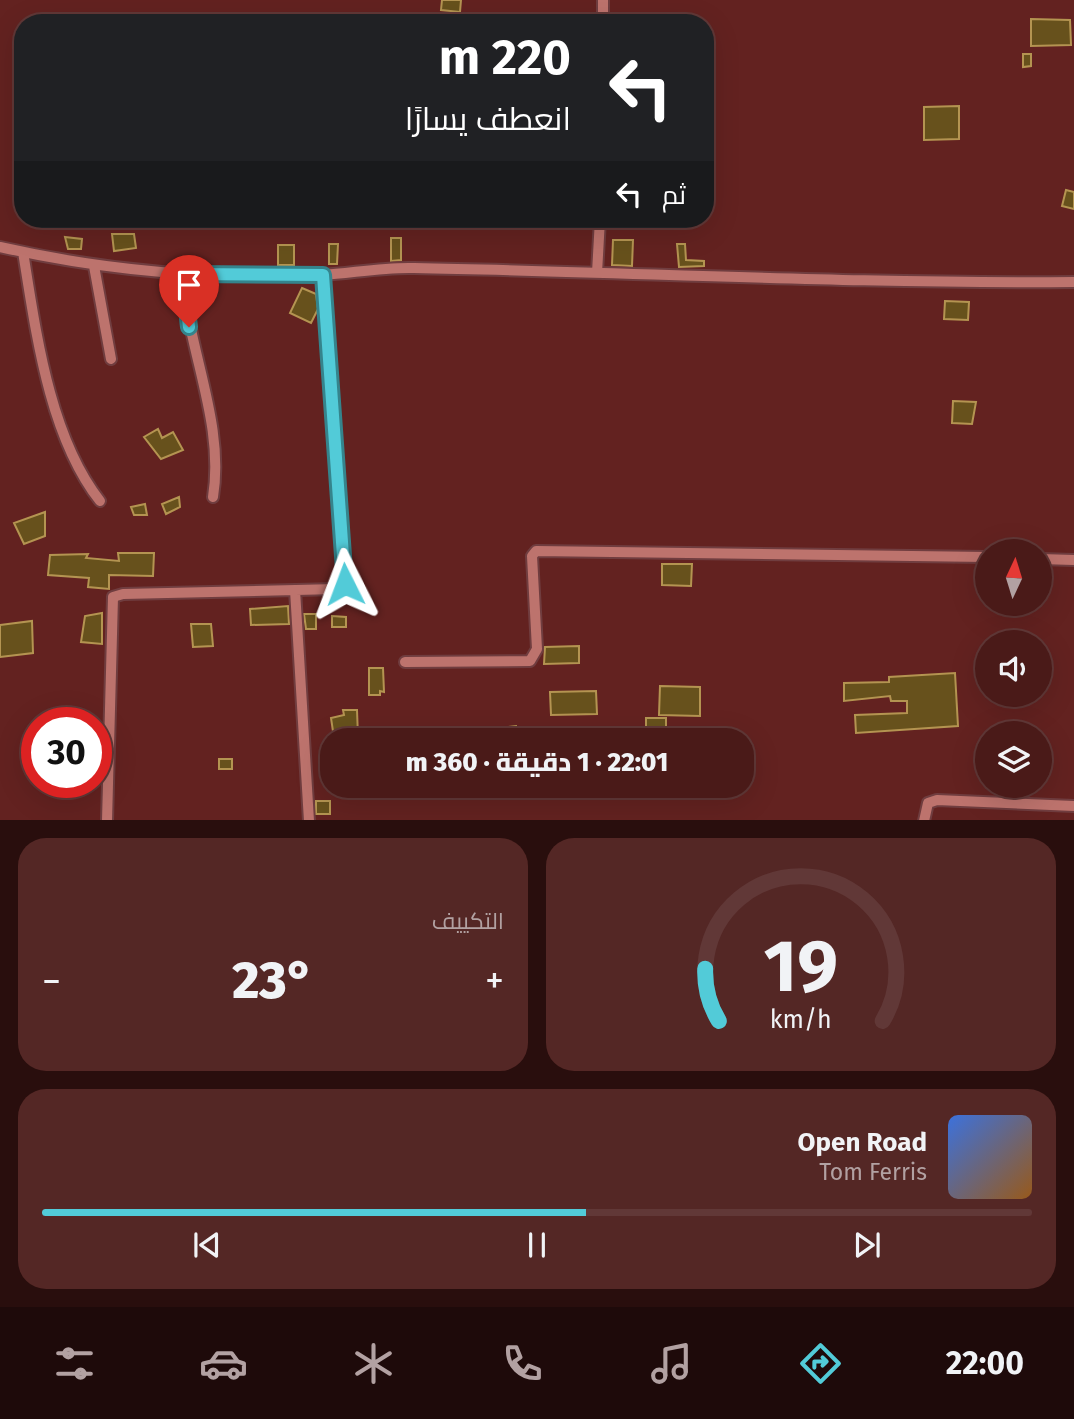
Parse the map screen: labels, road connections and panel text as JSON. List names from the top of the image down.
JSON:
{
  "north": "top",
  "page": {
    "turn": ["220 m", "انعطف يسارًا"],
    "then": "ثم",
    "limit": "30",
    "trip": "22:01 · 1 دقيقة · 360 m",
    "tile": "التكييف",
    "heat": ["−", "23°", "+"],
    "song": ["Open Road", "Tom Ferris"],
    "tabs": "22:00",
    "gauge": ["19", "km/h"]
  }
}
